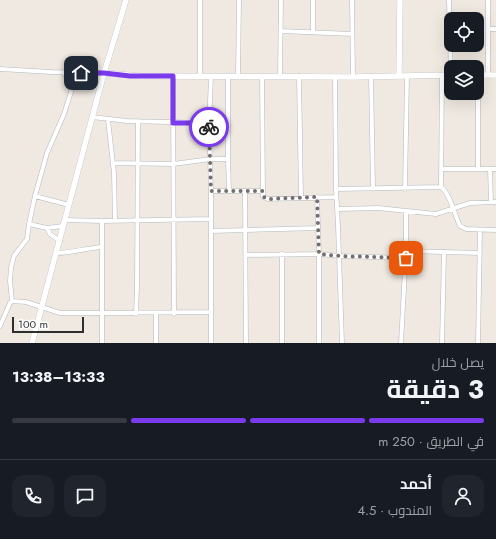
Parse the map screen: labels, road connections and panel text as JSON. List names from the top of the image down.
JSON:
{
  "scale_bar": "100 m",
  "page": {
    "scale": "100 m",
    "heading": ["3 دقيقة", "يصل خلال", "13:33–13:38"],
    "panel": ["أحمد", "المندوب · 4.5"],
    "bar": "في الطريق · 250 m"
  }
}
